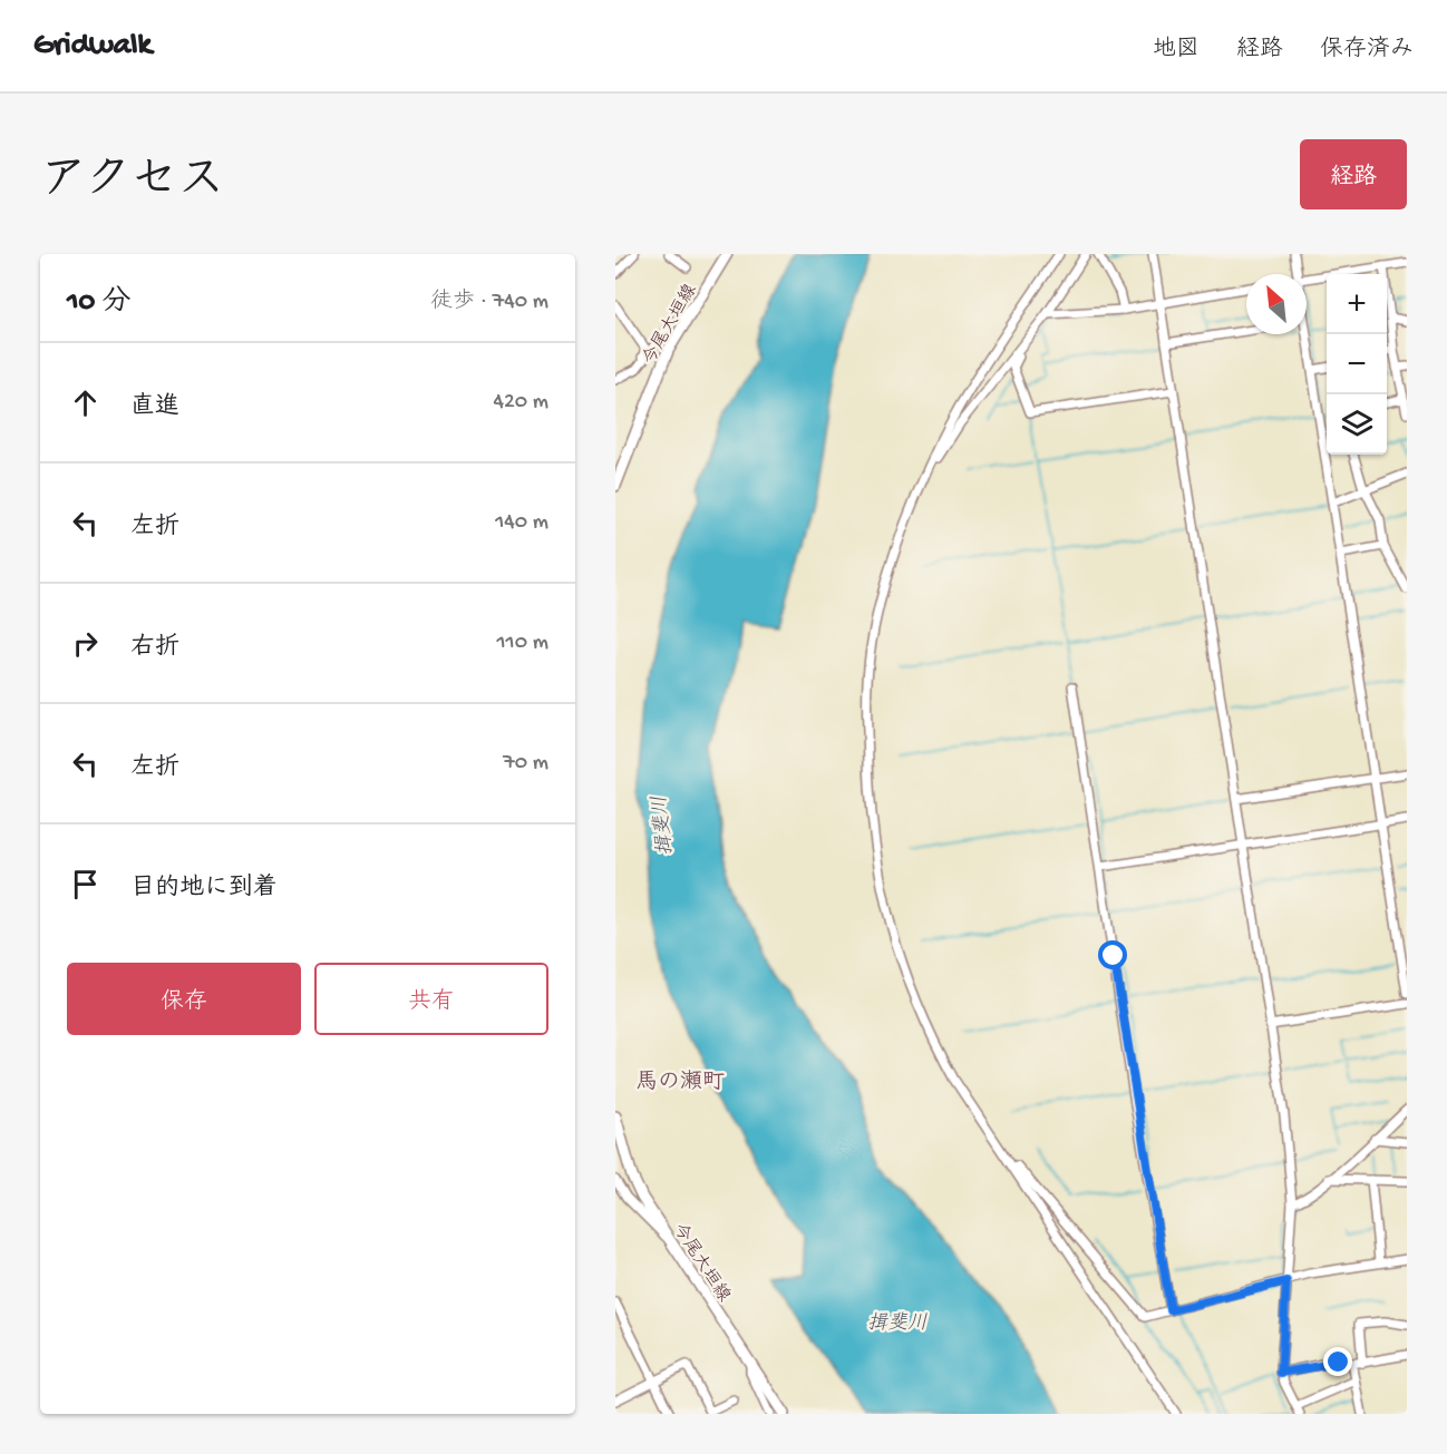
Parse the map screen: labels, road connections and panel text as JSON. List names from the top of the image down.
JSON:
{
  "streets": {
    "main road": ["今尾大垣線"]
  },
  "districts": ["馬の瀬町"],
  "water": ["揖斐川"],
  "north": "top left",
  "page": {
    "header": "Gridwalk",
    "nav": ["地図", "経路", "保存済み"],
    "title": "アクセス",
    "buttons": [
      "経路",
      ["保存", "共有"]
    ],
    "heading": ["10 分", "徒歩 · 740 m"],
    "map_buttons": ["+", "−"],
    "list": [
      ["直進", "420 m"],
      ["左折", "140 m"],
      ["右折", "110 m"],
      ["左折", "70 m"],
      "目的地に到着"
    ]
  }
}
